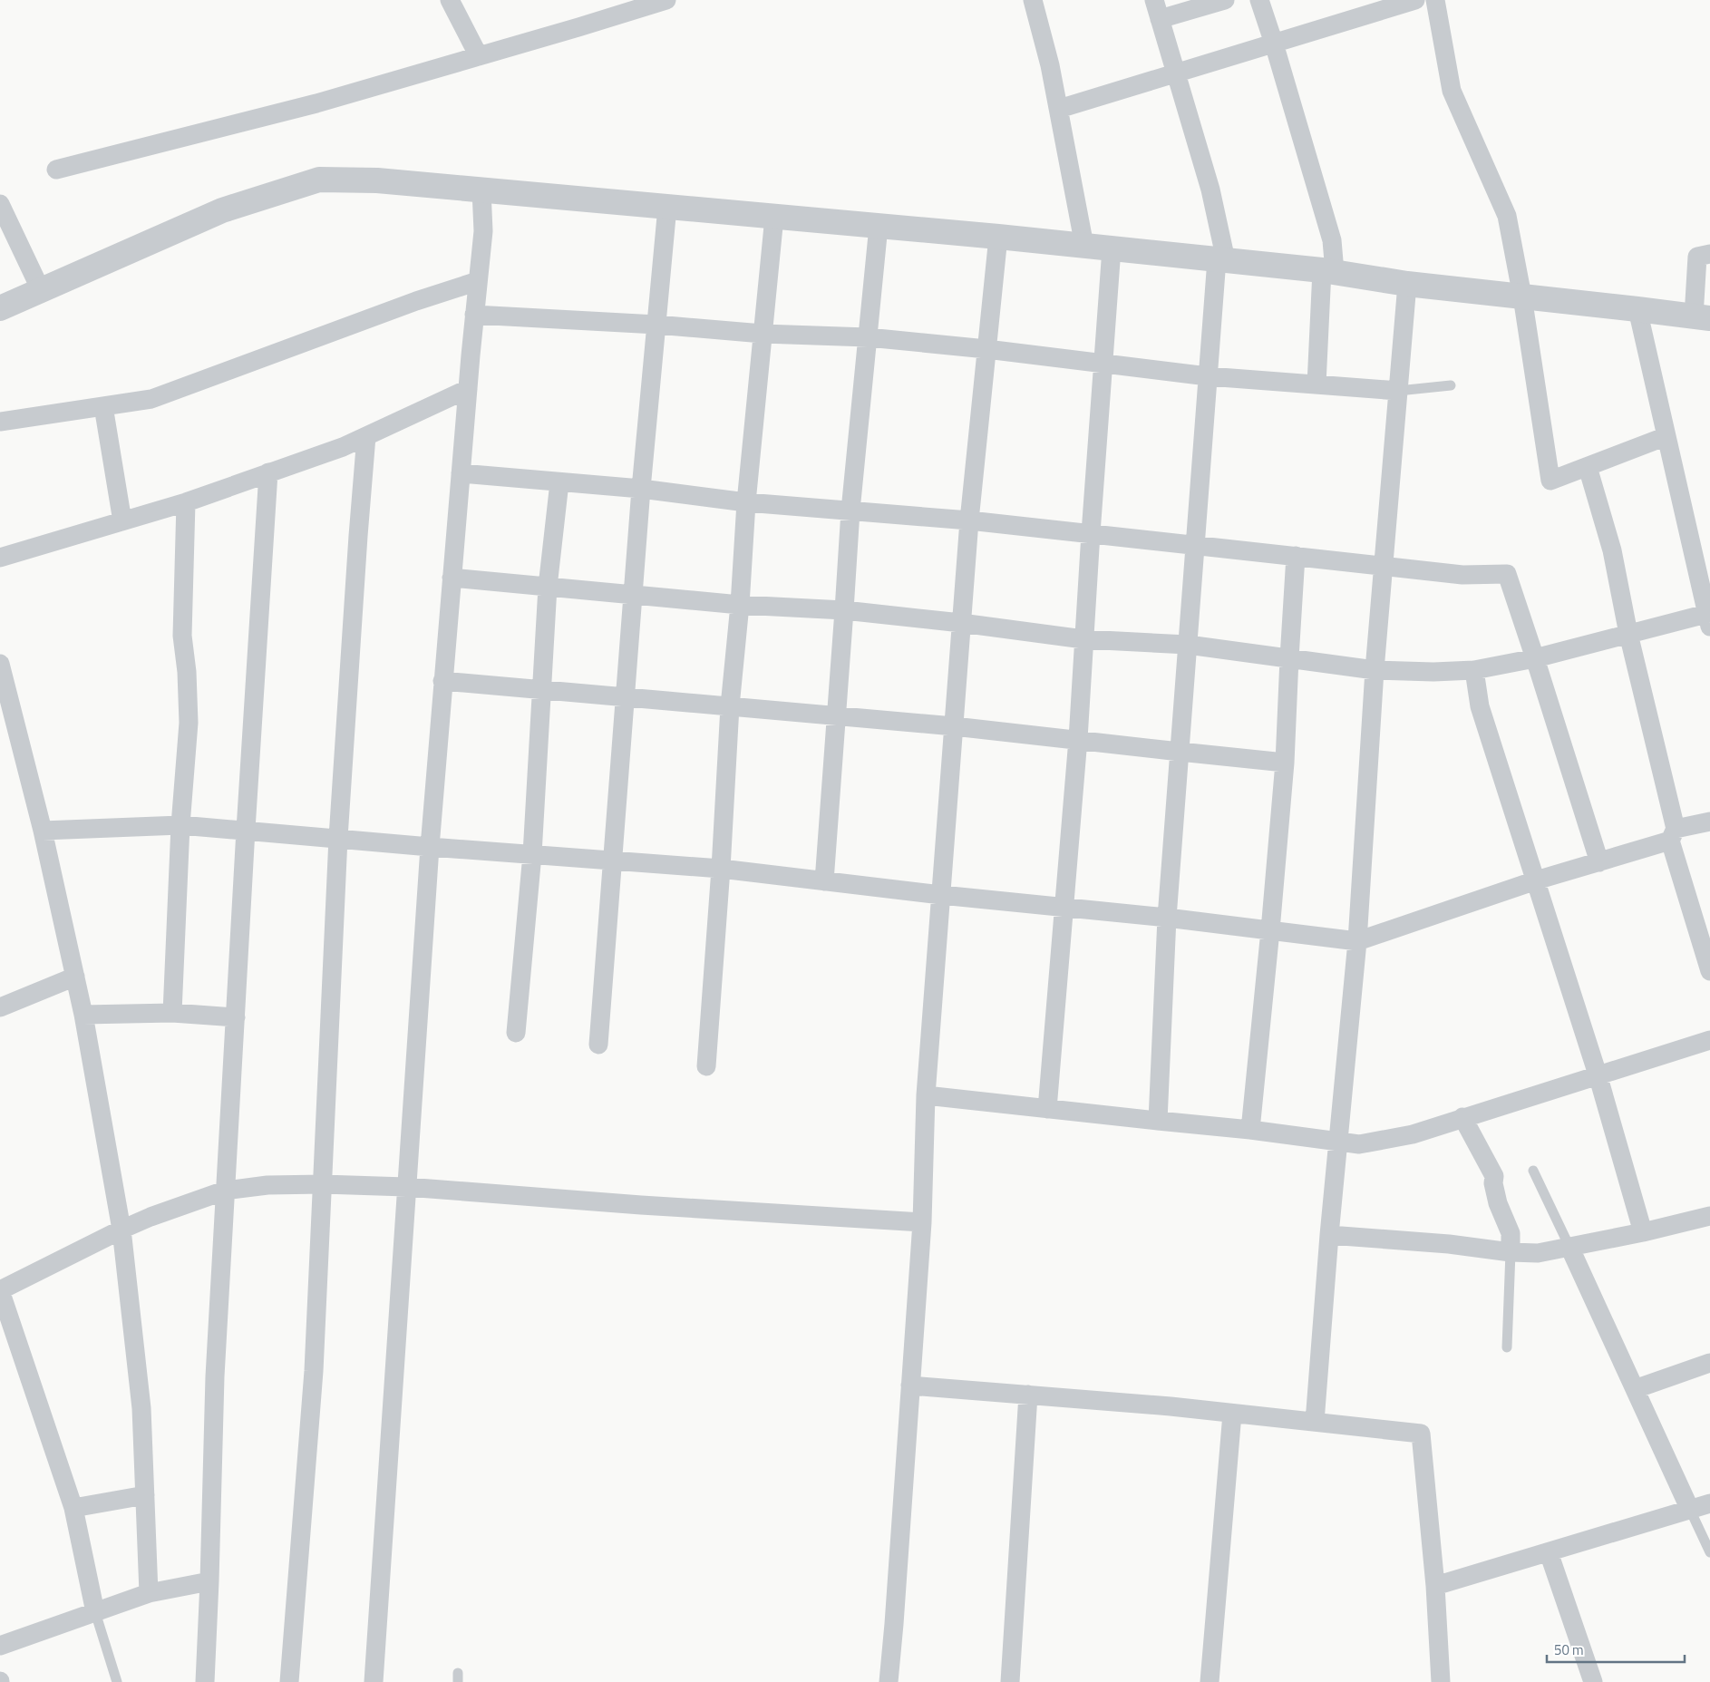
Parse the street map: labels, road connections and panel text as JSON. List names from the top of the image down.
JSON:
{
  "scale_bar": "50 m"
}
